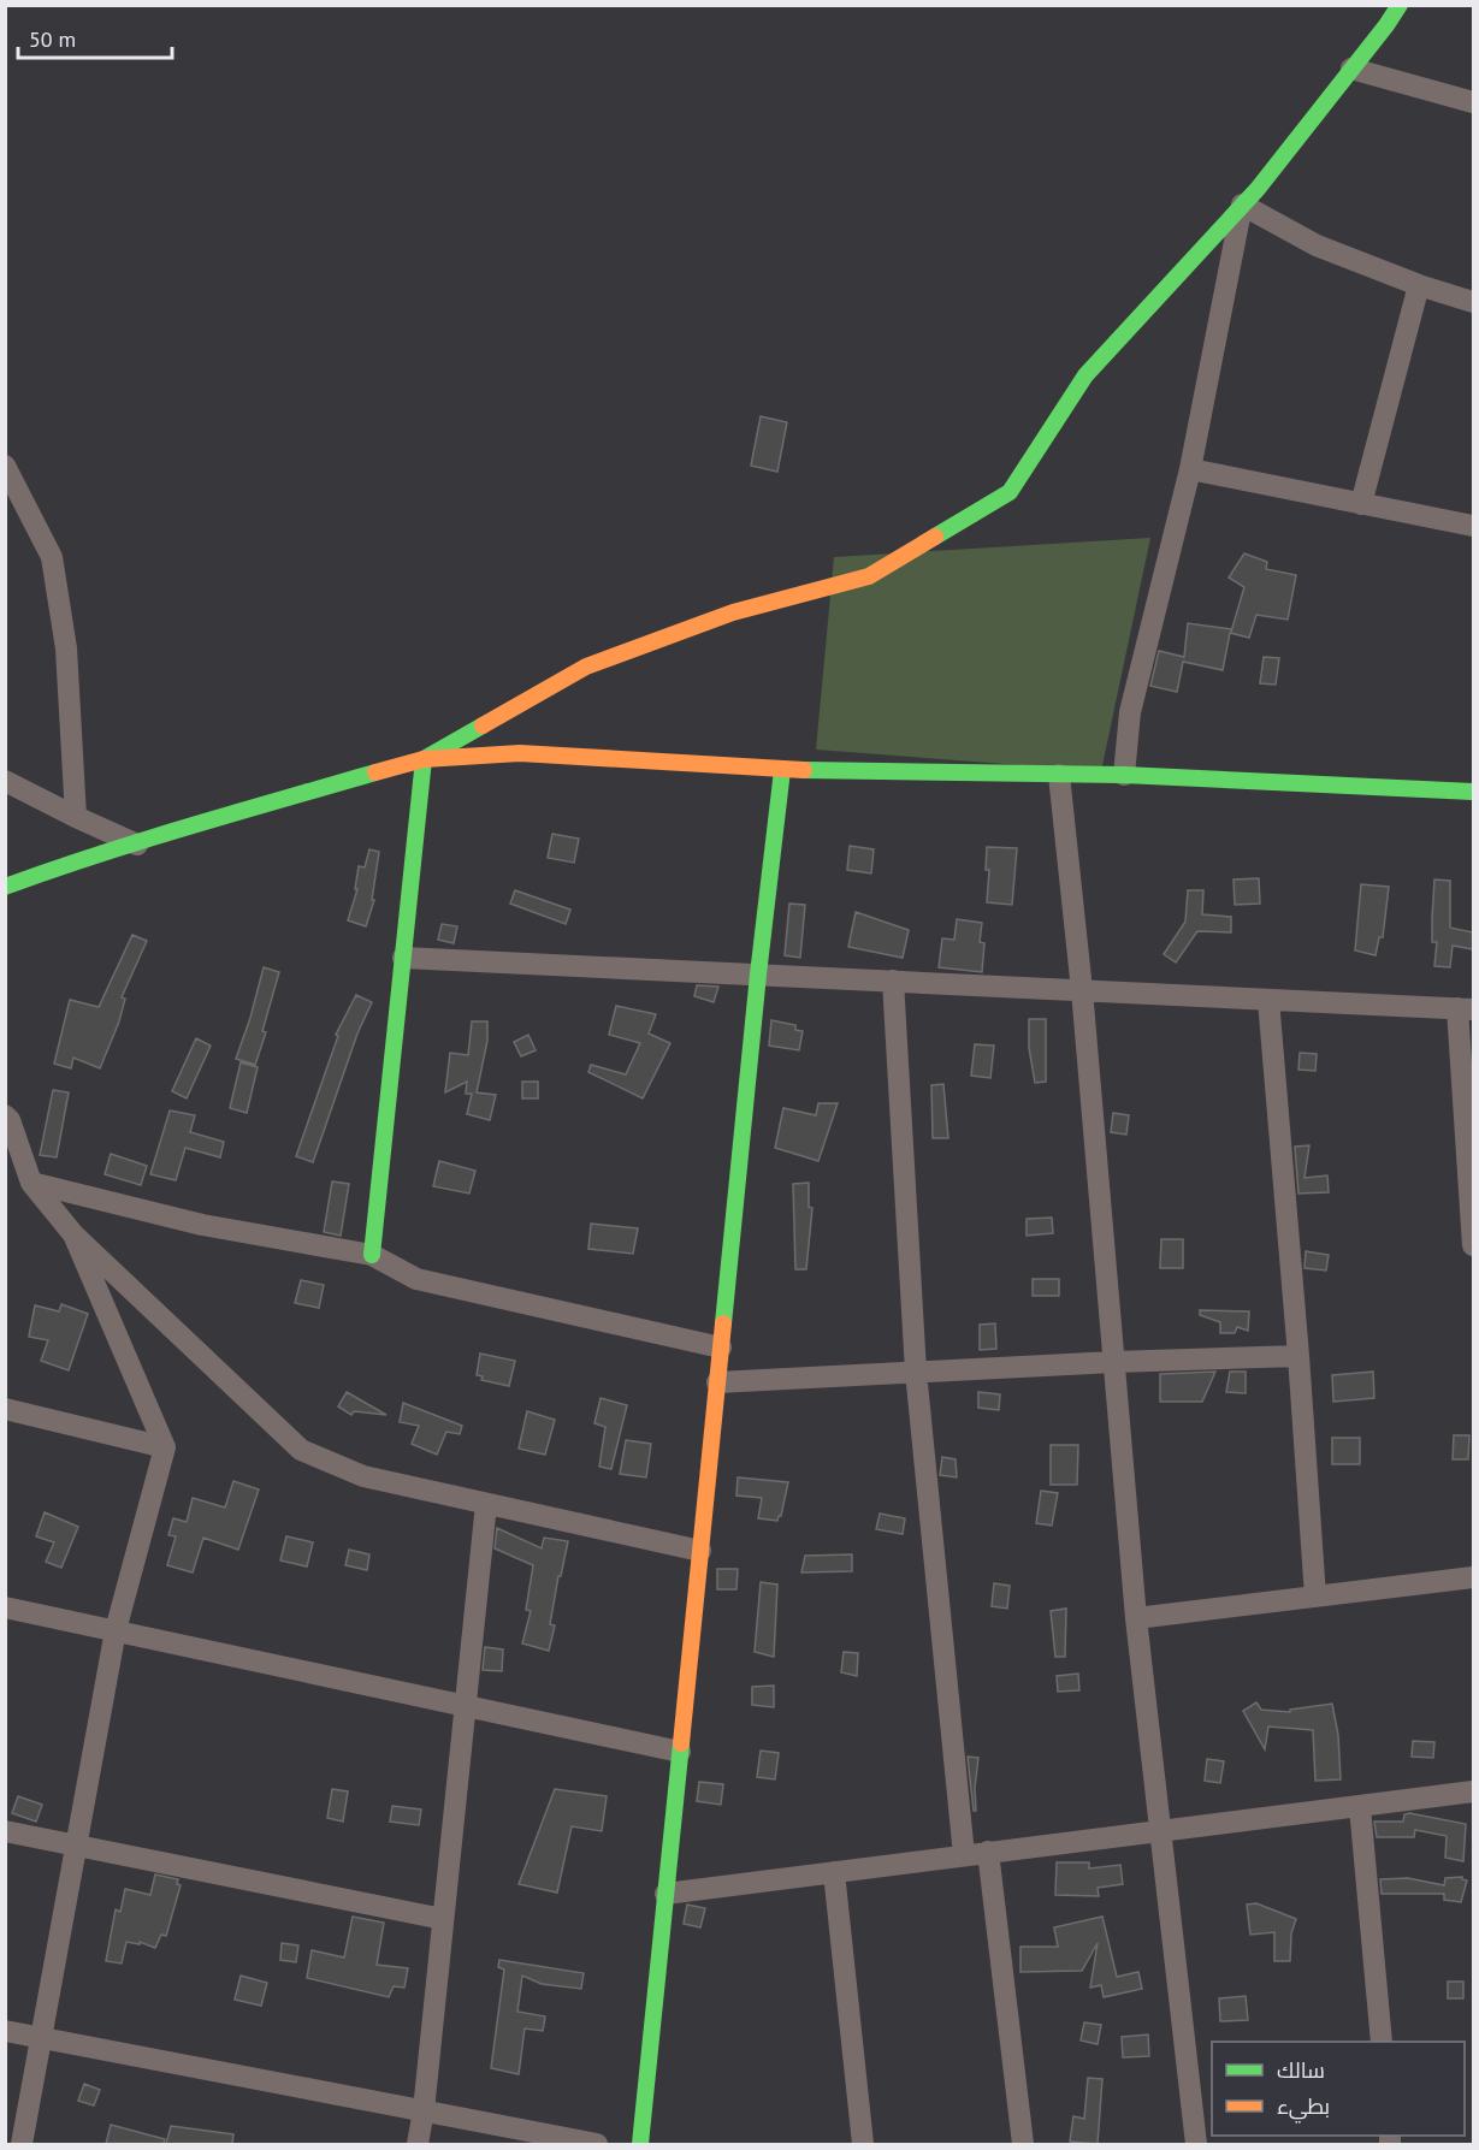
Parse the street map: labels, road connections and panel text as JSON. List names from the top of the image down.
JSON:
{
  "legend": ["سالك", "بطيء"],
  "scale_bar": "50 m"
}
